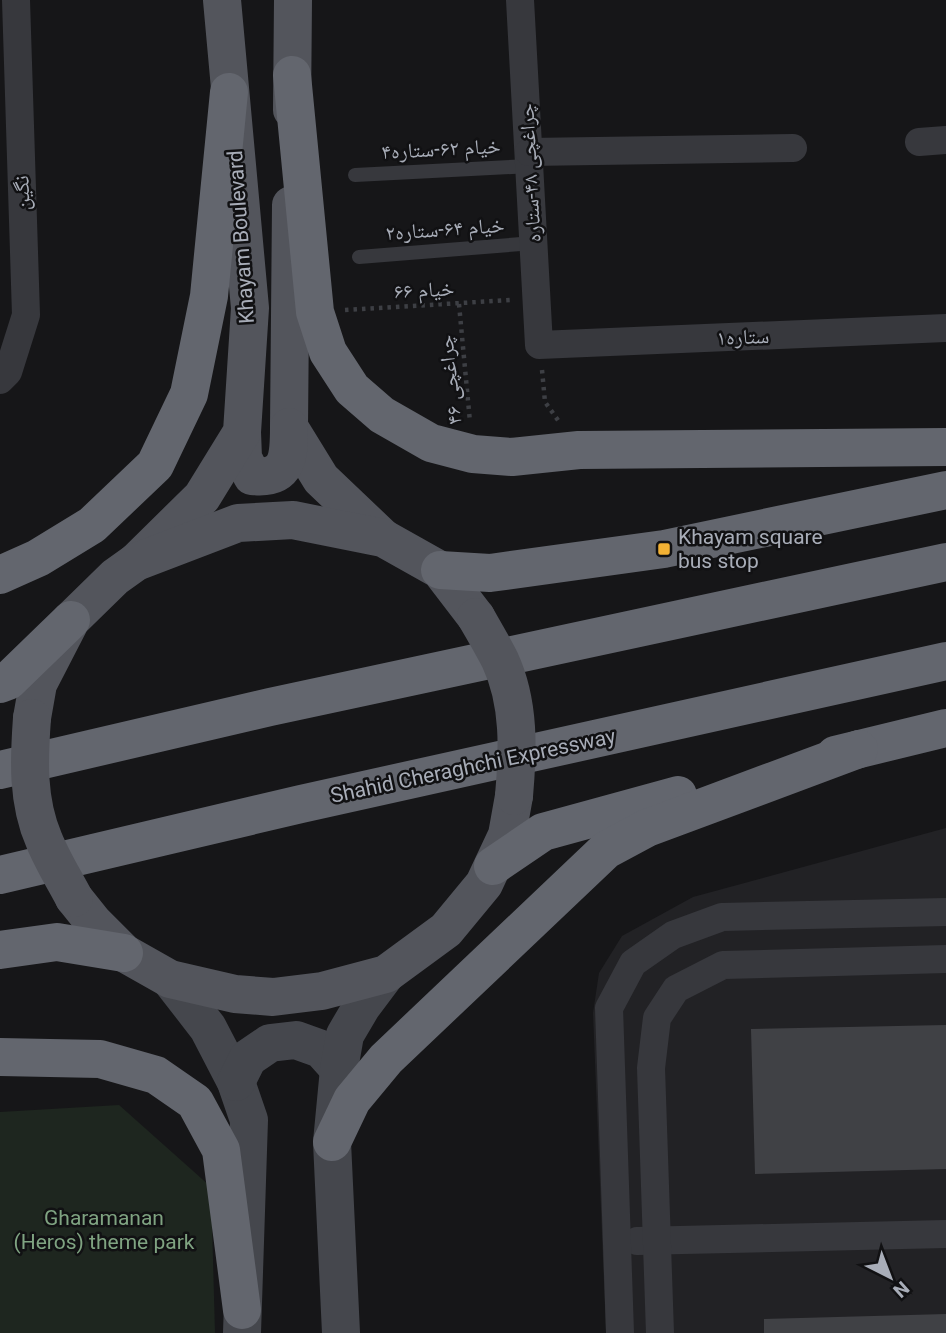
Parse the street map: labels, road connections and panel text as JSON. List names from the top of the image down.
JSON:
{
  "streets": {
    "highway": ["Shahid Cheraghchi Expressway"],
    "main road": ["Khayam Boulevard"],
    "street": ["چراغچی ۴۸-ستاره", "نگین", "ستاره۱"],
    "lane": ["خیام ۶۲-ستاره۴", "خیام ۶۴-ستاره۲"],
    "path": ["خیام ۶۶", "چراغچی ۴۶"]
  },
  "crossings": [
    ["خیام ۶۲-ستاره۴", "چراغچی ۴۸-ستاره"],
    ["چراغچی ۴۸-ستاره", "خیام ۶۴-ستاره۲"],
    ["چراغچی ۴۸-ستاره", "خیام ۶۶"],
    ["چراغچی ۴۸-ستاره", "ستاره۱"],
    ["خیام ۶۶", "چراغچی ۴۶"]
  ],
  "parks": ["Gharamanan (Heros) theme park"],
  "places": {
    "transit": ["Khayam square bus stop"]
  },
  "north": "bottom right"
}
